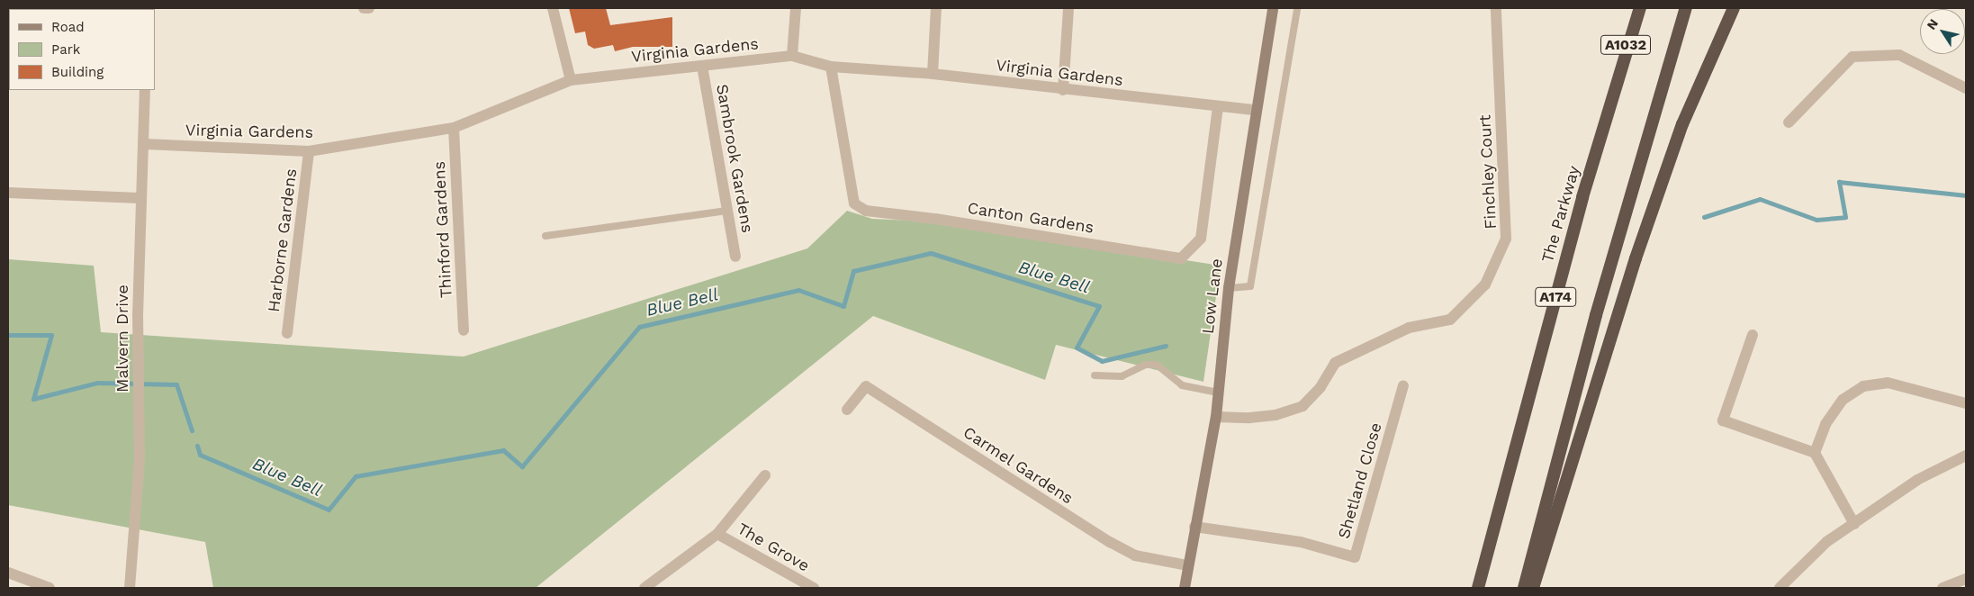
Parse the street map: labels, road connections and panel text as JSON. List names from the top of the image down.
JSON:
{
  "streets": {
    "highway": ["A1032", "The Parkway", "A174"],
    "main road": ["Low Lane"],
    "street": [
      "Virginia Gardens",
      "Sambrook Gardens",
      "Finchley Court",
      "Canton Gardens",
      "Thinford Gardens",
      "Harborne Gardens",
      "Malvern Drive",
      "Carmel Gardens",
      "Shetland Close",
      "The Grove"
    ]
  },
  "crossings": [
    ["A1032", "The Parkway"],
    ["Virginia Gardens", "Sambrook Gardens"],
    ["Virginia Gardens", "Canton Gardens"],
    ["Virginia Gardens", "Thinford Gardens"],
    ["Virginia Gardens", "Harborne Gardens"],
    ["Virginia Gardens", "Low Lane"],
    ["Virginia Gardens", "Malvern Drive"],
    ["Finchley Court", "Low Lane"],
    ["Low Lane", "Carmel Gardens"],
    ["Low Lane", "Shetland Close"]
  ],
  "water": ["Blue Bell"],
  "legend": ["Road", "Park", "Building"],
  "north": "top left"
}
